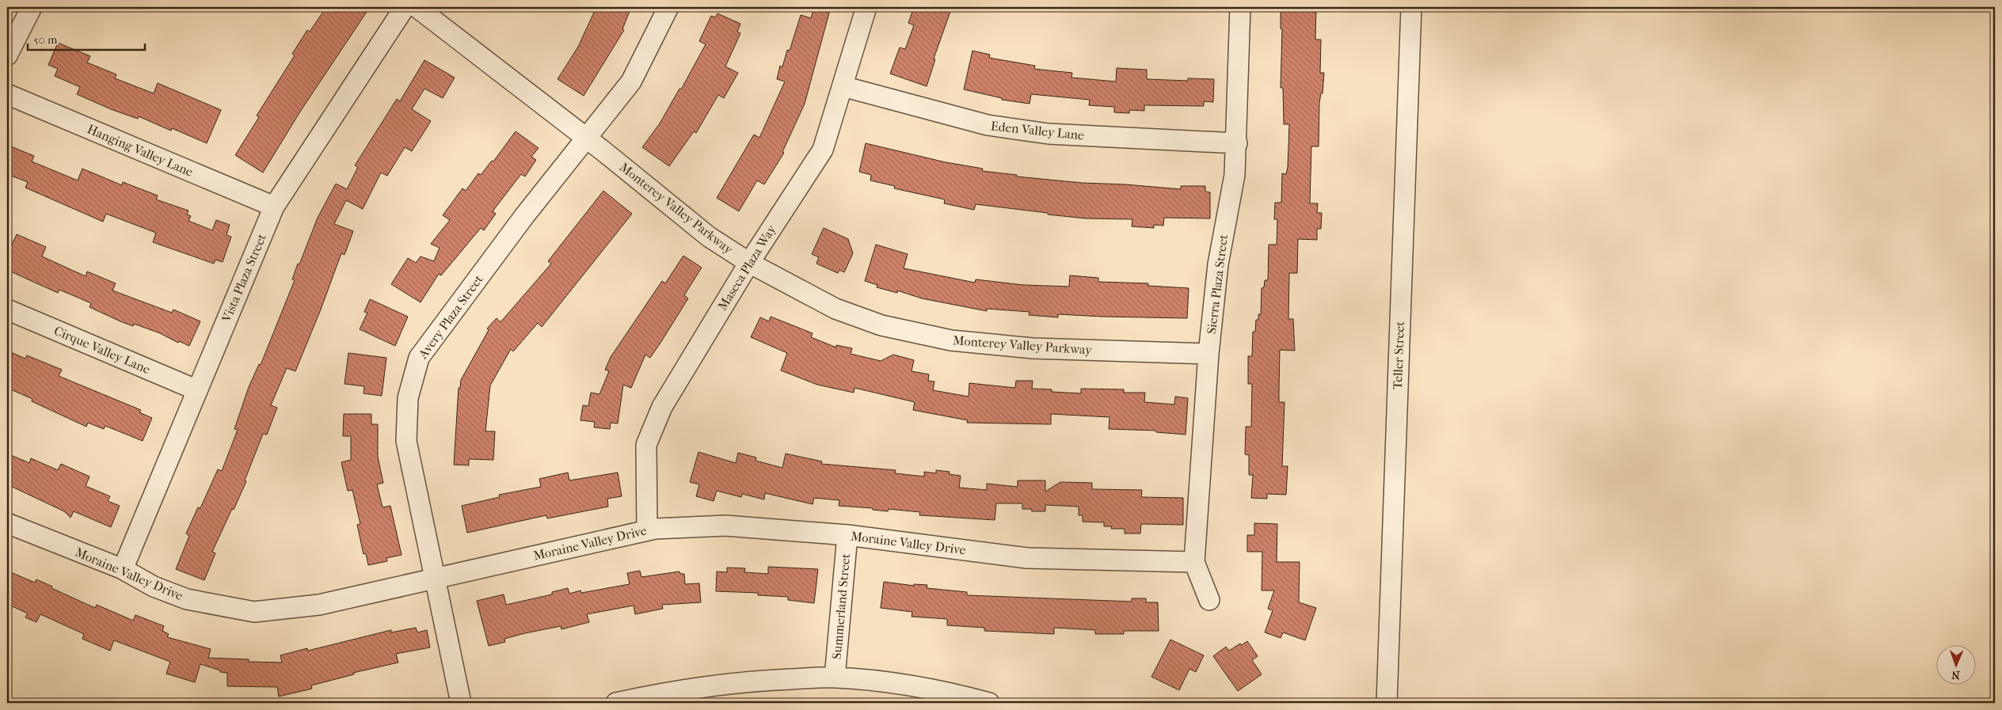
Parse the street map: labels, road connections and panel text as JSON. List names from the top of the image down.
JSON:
{
  "streets": {
    "street": [
      "Eden Valley Lane",
      "Hanging Valley Lane",
      "Monterey Valley Parkway",
      "Maseca Plaza Way",
      "Vista Plaza Street",
      "Sierra Plaza Street",
      "Avery Plaza Street",
      "Cirque Valley Lane",
      "Teller Street",
      "Moraine Valley Drive",
      "Summerland Street"
    ]
  },
  "crossings": [
    ["Eden Valley Lane", "Maseca Plaza Way"],
    ["Eden Valley Lane", "Sierra Plaza Street"],
    ["Hanging Valley Lane", "Vista Plaza Street"],
    ["Monterey Valley Parkway", "Maseca Plaza Way"],
    ["Monterey Valley Parkway", "Sierra Plaza Street"],
    ["Monterey Valley Parkway", "Avery Plaza Street"],
    ["Maseca Plaza Way", "Moraine Valley Drive"],
    ["Vista Plaza Street", "Cirque Valley Lane"],
    ["Vista Plaza Street", "Moraine Valley Drive"],
    ["Sierra Plaza Street", "Moraine Valley Drive"],
    ["Avery Plaza Street", "Moraine Valley Drive"],
    ["Moraine Valley Drive", "Summerland Street"]
  ],
  "scale_bar": "50 m",
  "north": "bottom"
}
